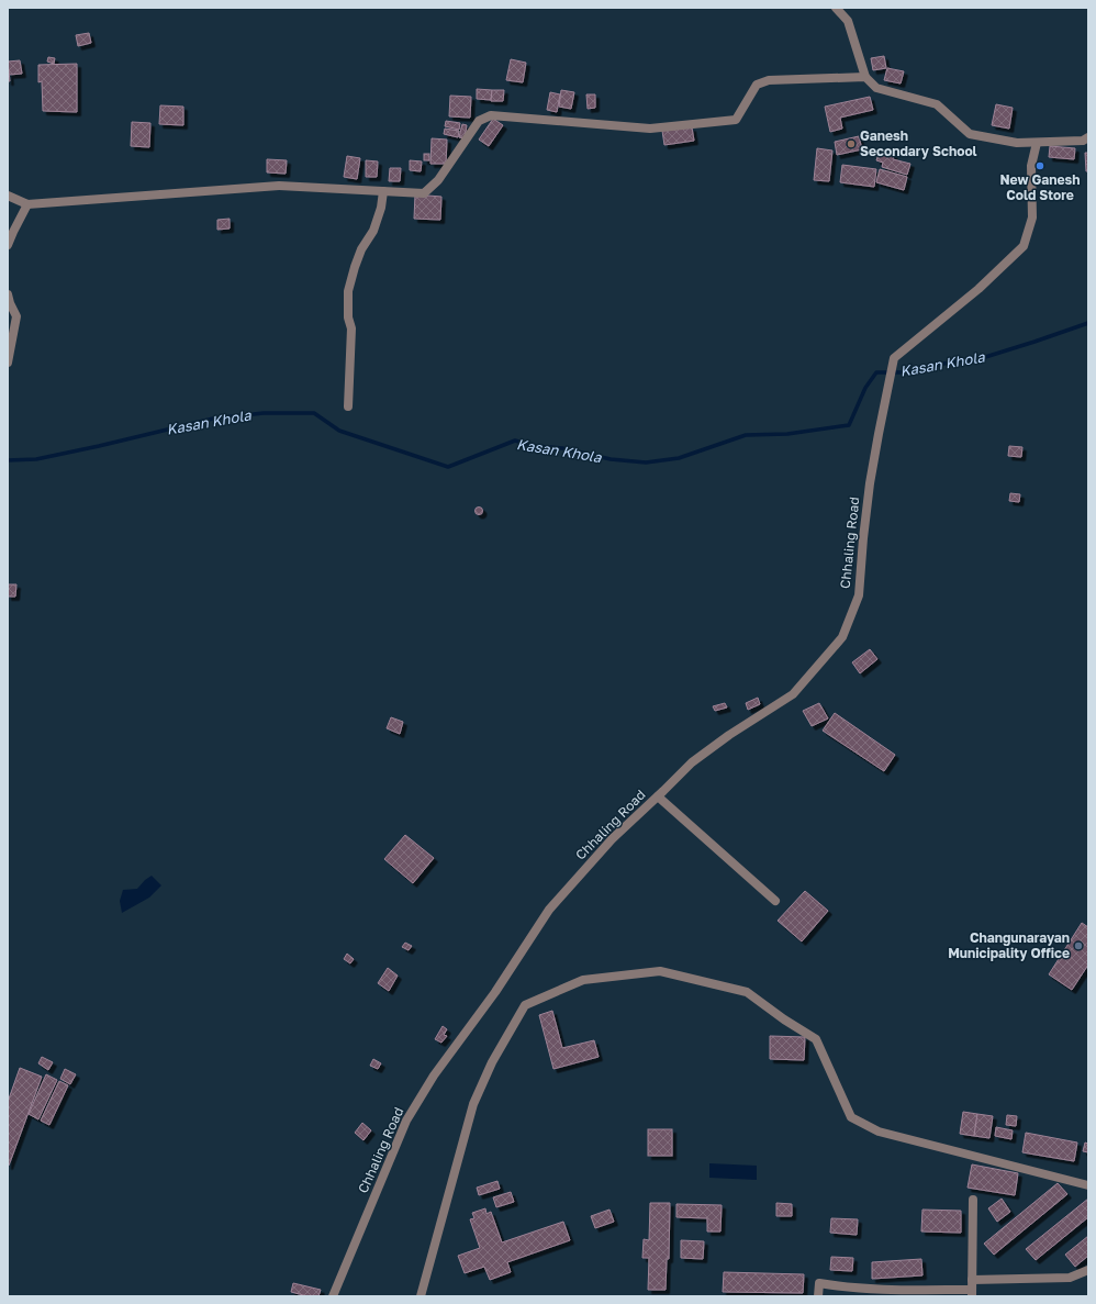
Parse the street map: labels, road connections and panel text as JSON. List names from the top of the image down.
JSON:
{
  "streets": {
    "street": ["Chhaling Road"]
  },
  "water": ["Kasan Khola"],
  "places": ["Ganesh Secondary School", "New Ganesh Cold Store", "Changunarayan Municipality Office"]
}
